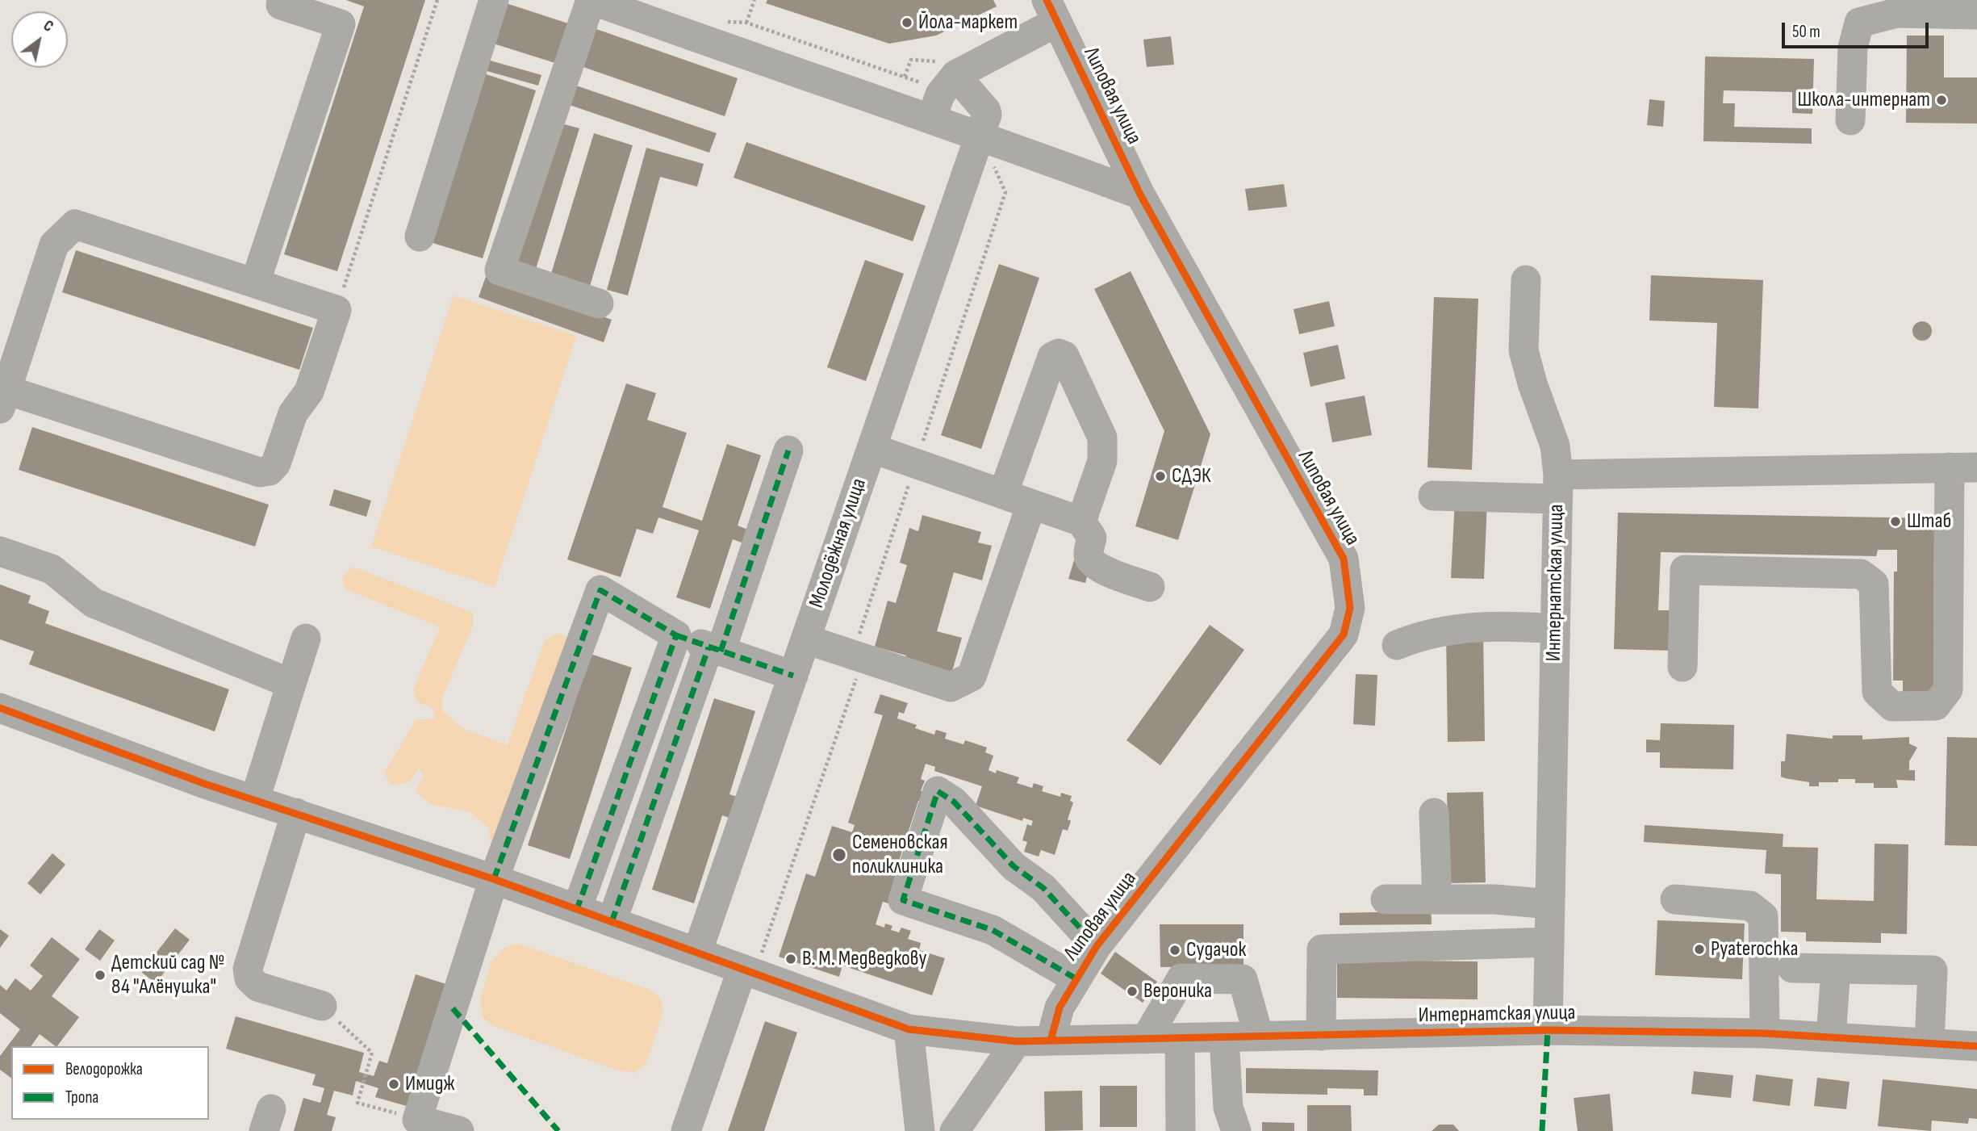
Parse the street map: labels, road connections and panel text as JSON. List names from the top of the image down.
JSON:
{
  "streets": {
    "street": ["Липовая улица", "Молодёжная улица", "Интернатская улица"]
  },
  "crossings": [
    ["Липовая улица", "Интернатская улица"],
    ["Молодёжная улица", "Интернатская улица"]
  ],
  "places": [
    "Йола-маркет",
    "Школа-интернат",
    "СДЭК",
    "Штаб",
    "Семеновская поликлиника",
    "Pyaterochka",
    "Судачок",
    "В. М. Медведкову",
    "Детский сад № 84 \"Алёнушка\"",
    "Вероника",
    "Имидж"
  ],
  "legend": ["Велодорожка", "Тропа"],
  "scale_bar": "50 m",
  "north": "top right"
}
